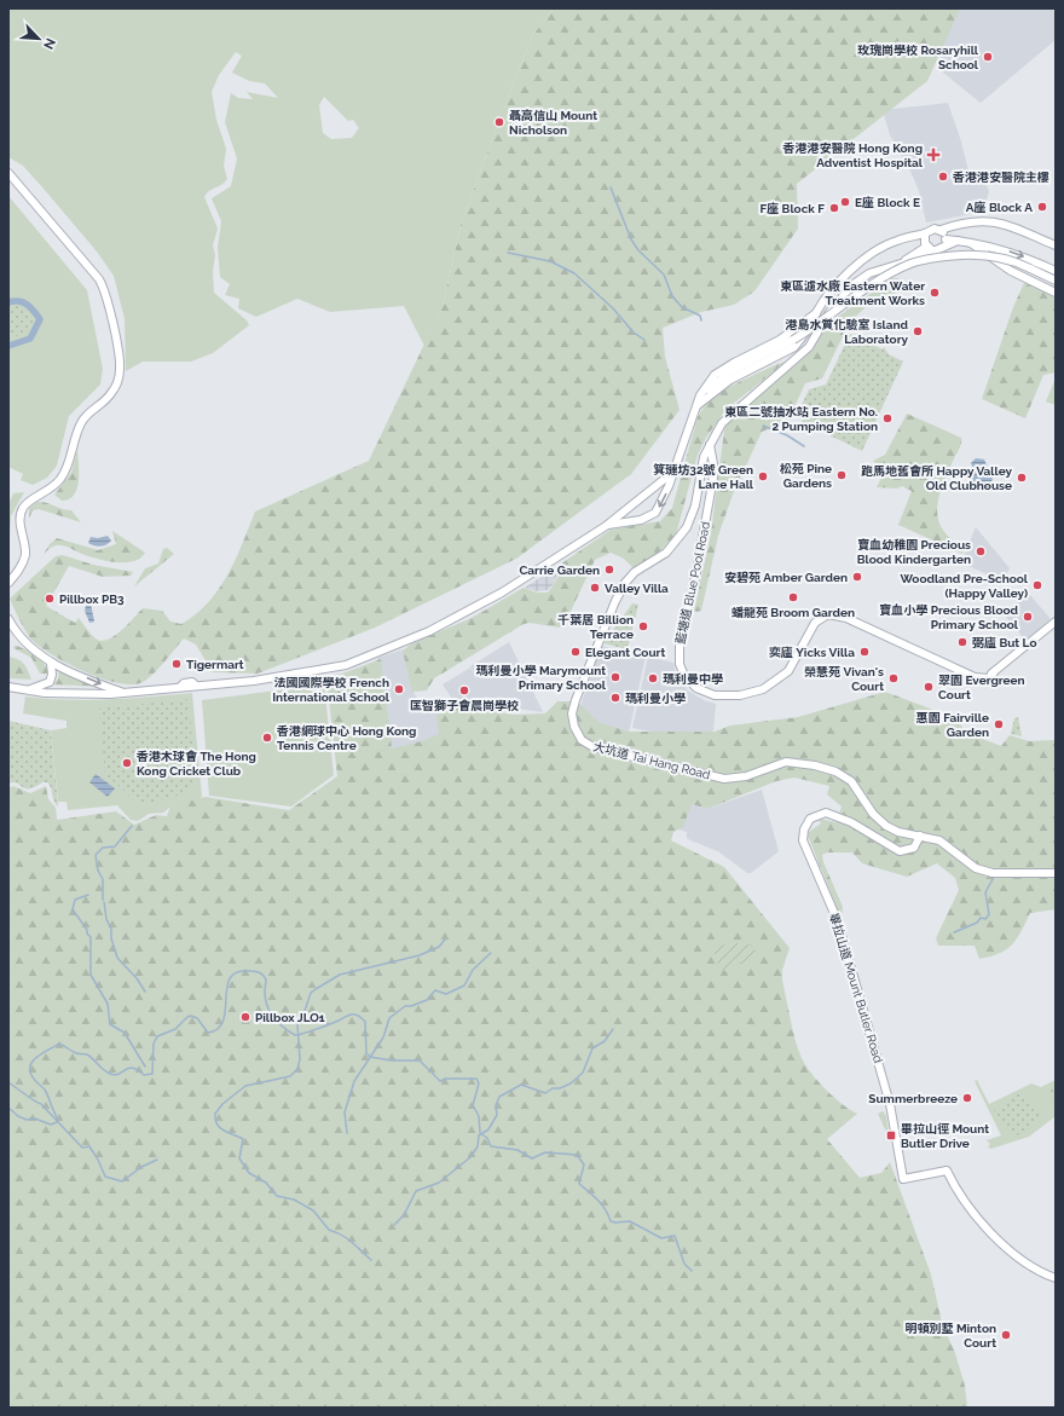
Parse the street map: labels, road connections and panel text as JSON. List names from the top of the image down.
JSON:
{
  "streets": {
    "main road": ["藍塘道 Blue Pool Road", "大坑道 Tai Hang Road", "畢拉山道 Mount Butler Road"]
  },
  "crossings": [
    ["藍塘道 Blue Pool Road", "大坑道 Tai Hang Road"],
    ["大坑道 Tai Hang Road", "畢拉山道 Mount Butler Road"]
  ],
  "places": {
    "other": [
      "玫瑰崗學校 Rosaryhill School",
      "聶高信山 Mount Nicholson",
      "香港港安醫院主樓",
      "E座 Block E",
      "A座 Block A",
      "F座 Block F",
      "東區濾水廠 Eastern Water Treatment Works",
      "港島水質化驗室 Island Laboratory",
      "東區二號抽水站 Eastern No. 2 Pumping Station",
      "松苑 Pine Gardens",
      "箕璉坊32號 Green Lane Hall",
      "跑馬地舊會所 Happy Valley Old Clubhouse",
      "寶血幼稚園 Precious Blood Kindergarten",
      "Carrie Garden",
      "安碧苑 Amber Garden",
      "Woodland Pre-School (Happy Valley)",
      "Valley Villa",
      "蟠龍苑 Broom Garden",
      "Pillbox PB3",
      "寶血小學 Precious Blood Primary School",
      "千葉居 Billion Terrace",
      "弼廬 But Lo",
      "Elegant Court",
      "奕廬 Yicks Villa",
      "Tigermart",
      "瑪利曼小學 Marymount Primary School",
      "瑪利曼中學",
      "榮慧苑 Vivan's Court",
      "翠園 Evergreen Court",
      "法國國際學校 French International School",
      "匡智獅子會晨崗學校",
      "瑪利曼小學",
      "惠園 Fairville Garden",
      "香港網球中心 Hong Kong Tennis Centre",
      "香港木球會 The Hong Kong Cricket Club",
      "Pillbox JLO1",
      "Summerbreeze",
      "明頓別墅 Minton Court"
    ],
    "health": ["香港港安醫院 Hong Kong Adventist Hospital"],
    "transit": ["畢拉山徑 Mount Butler Drive"]
  },
  "north": "bottom right"
}
